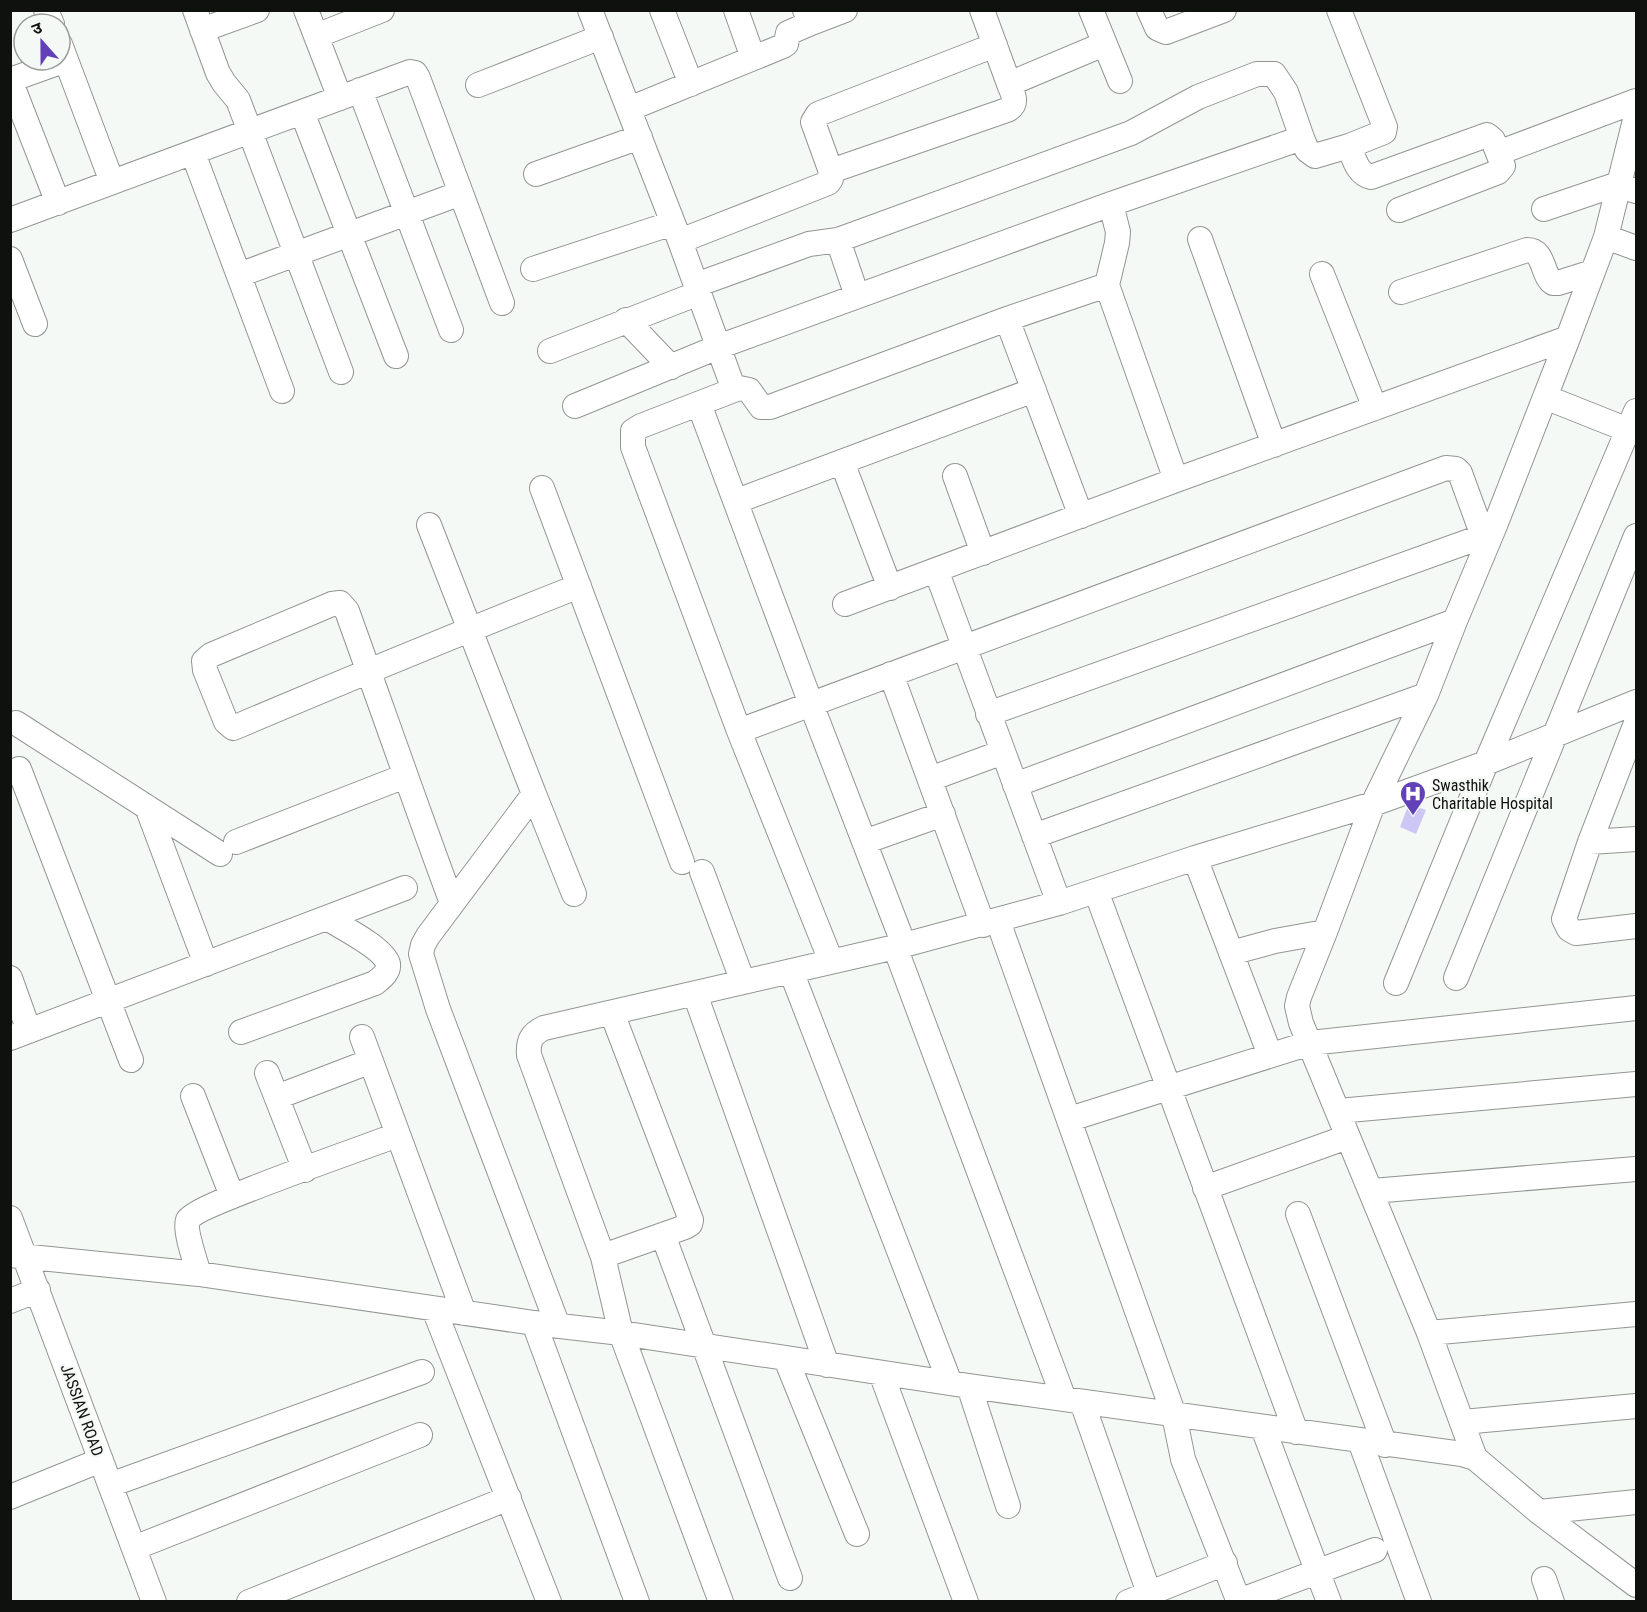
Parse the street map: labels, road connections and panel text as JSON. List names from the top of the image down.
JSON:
{
  "streets": {
    "street": ["JASSIAN ROAD"]
  },
  "places": {
    "hospital": ["Swasthik Charitable Hospital"]
  },
  "north": "top"
}
